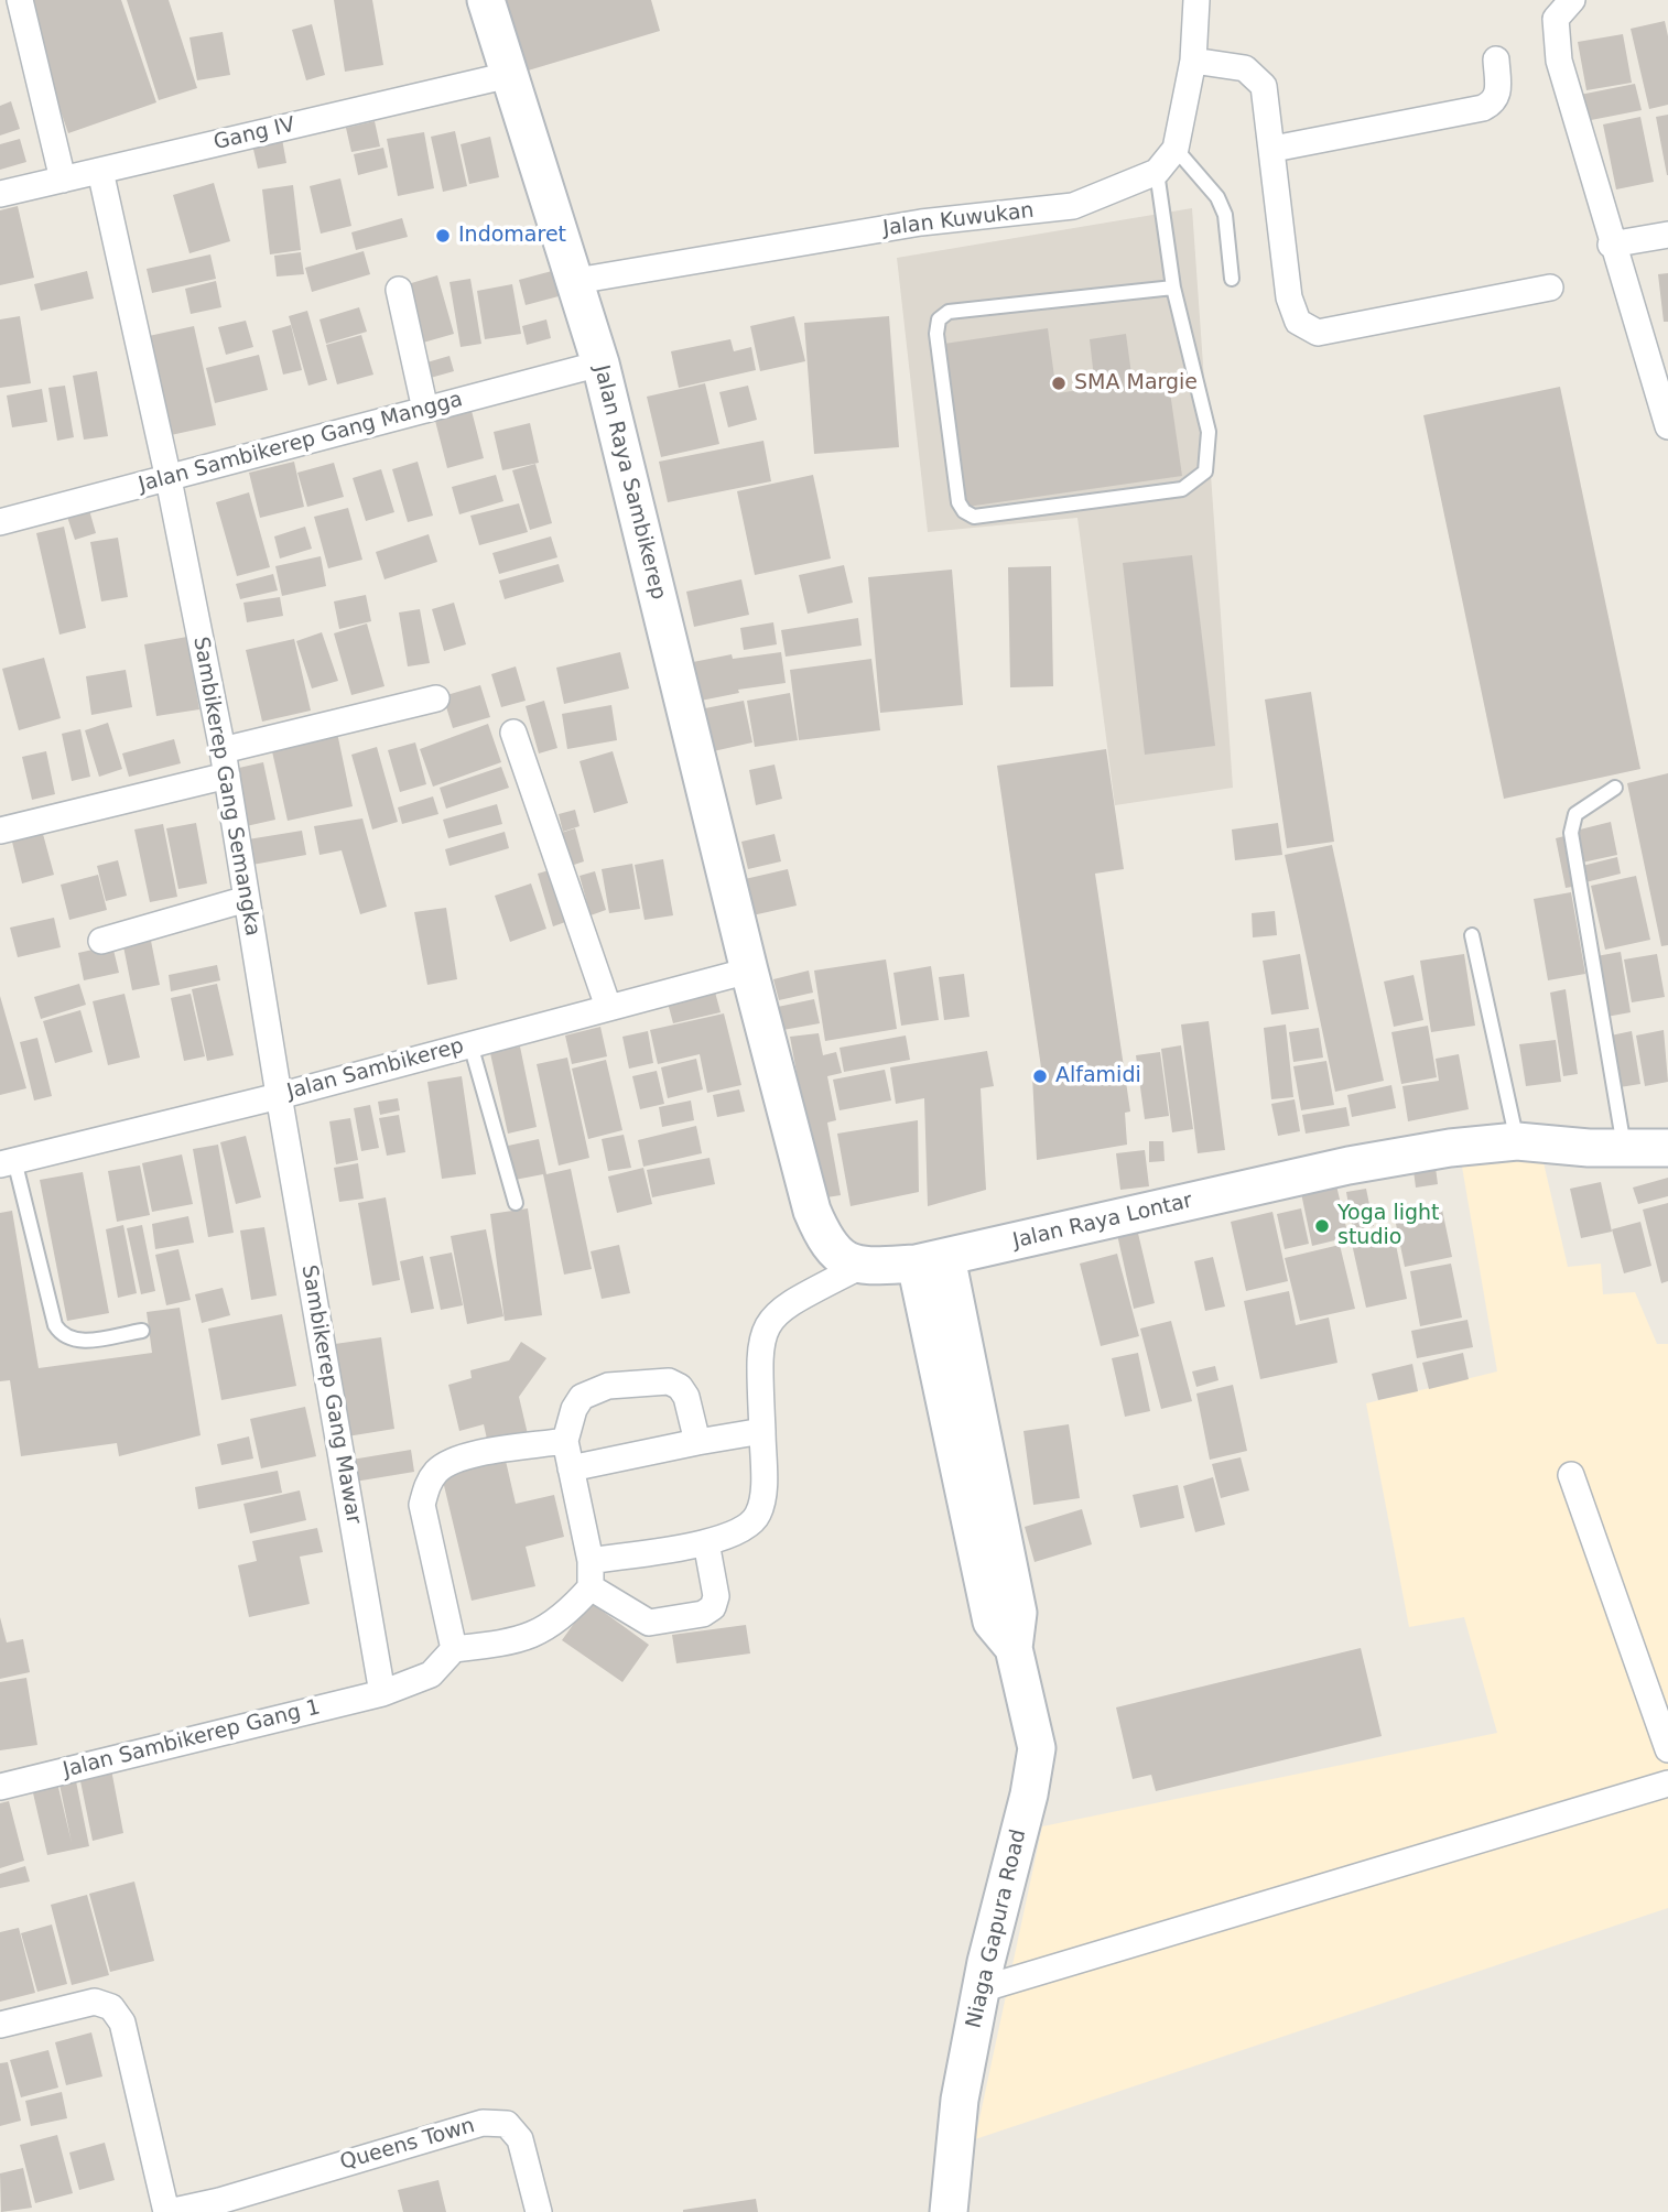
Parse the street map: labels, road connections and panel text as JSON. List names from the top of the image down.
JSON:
{
  "streets": {
    "street": [
      "Gang IV",
      "Jalan Kuwukan",
      "Jalan Sambikerep Gang Mangga",
      "Jalan Raya Sambikerep",
      "Sambikerep Gang Semangka",
      "Jalan Sambikerep",
      "Jalan Raya Lontar",
      "Sambikerep Gang Mawar",
      "Jalan Sambikerep Gang 1",
      "Niaga Gapura Road",
      "Queens Town"
    ]
  },
  "crossings": [
    ["Gang IV", "Jalan Raya Sambikerep"],
    ["Gang IV", "Sambikerep Gang Semangka"],
    ["Jalan Kuwukan", "Jalan Raya Sambikerep"],
    ["Jalan Sambikerep Gang Mangga", "Jalan Raya Sambikerep"],
    ["Jalan Sambikerep Gang Mangga", "Sambikerep Gang Semangka"],
    ["Jalan Raya Sambikerep", "Jalan Sambikerep"],
    ["Sambikerep Gang Semangka", "Jalan Sambikerep"],
    ["Sambikerep Gang Semangka", "Sambikerep Gang Mawar"],
    ["Jalan Sambikerep", "Sambikerep Gang Mawar"],
    ["Jalan Raya Lontar", "Niaga Gapura Road"],
    ["Sambikerep Gang Mawar", "Jalan Sambikerep Gang 1"]
  ],
  "places": [
    "Indomaret",
    "SMA Margie",
    "Alfamidi",
    "Yoga light studio"
  ]
}
